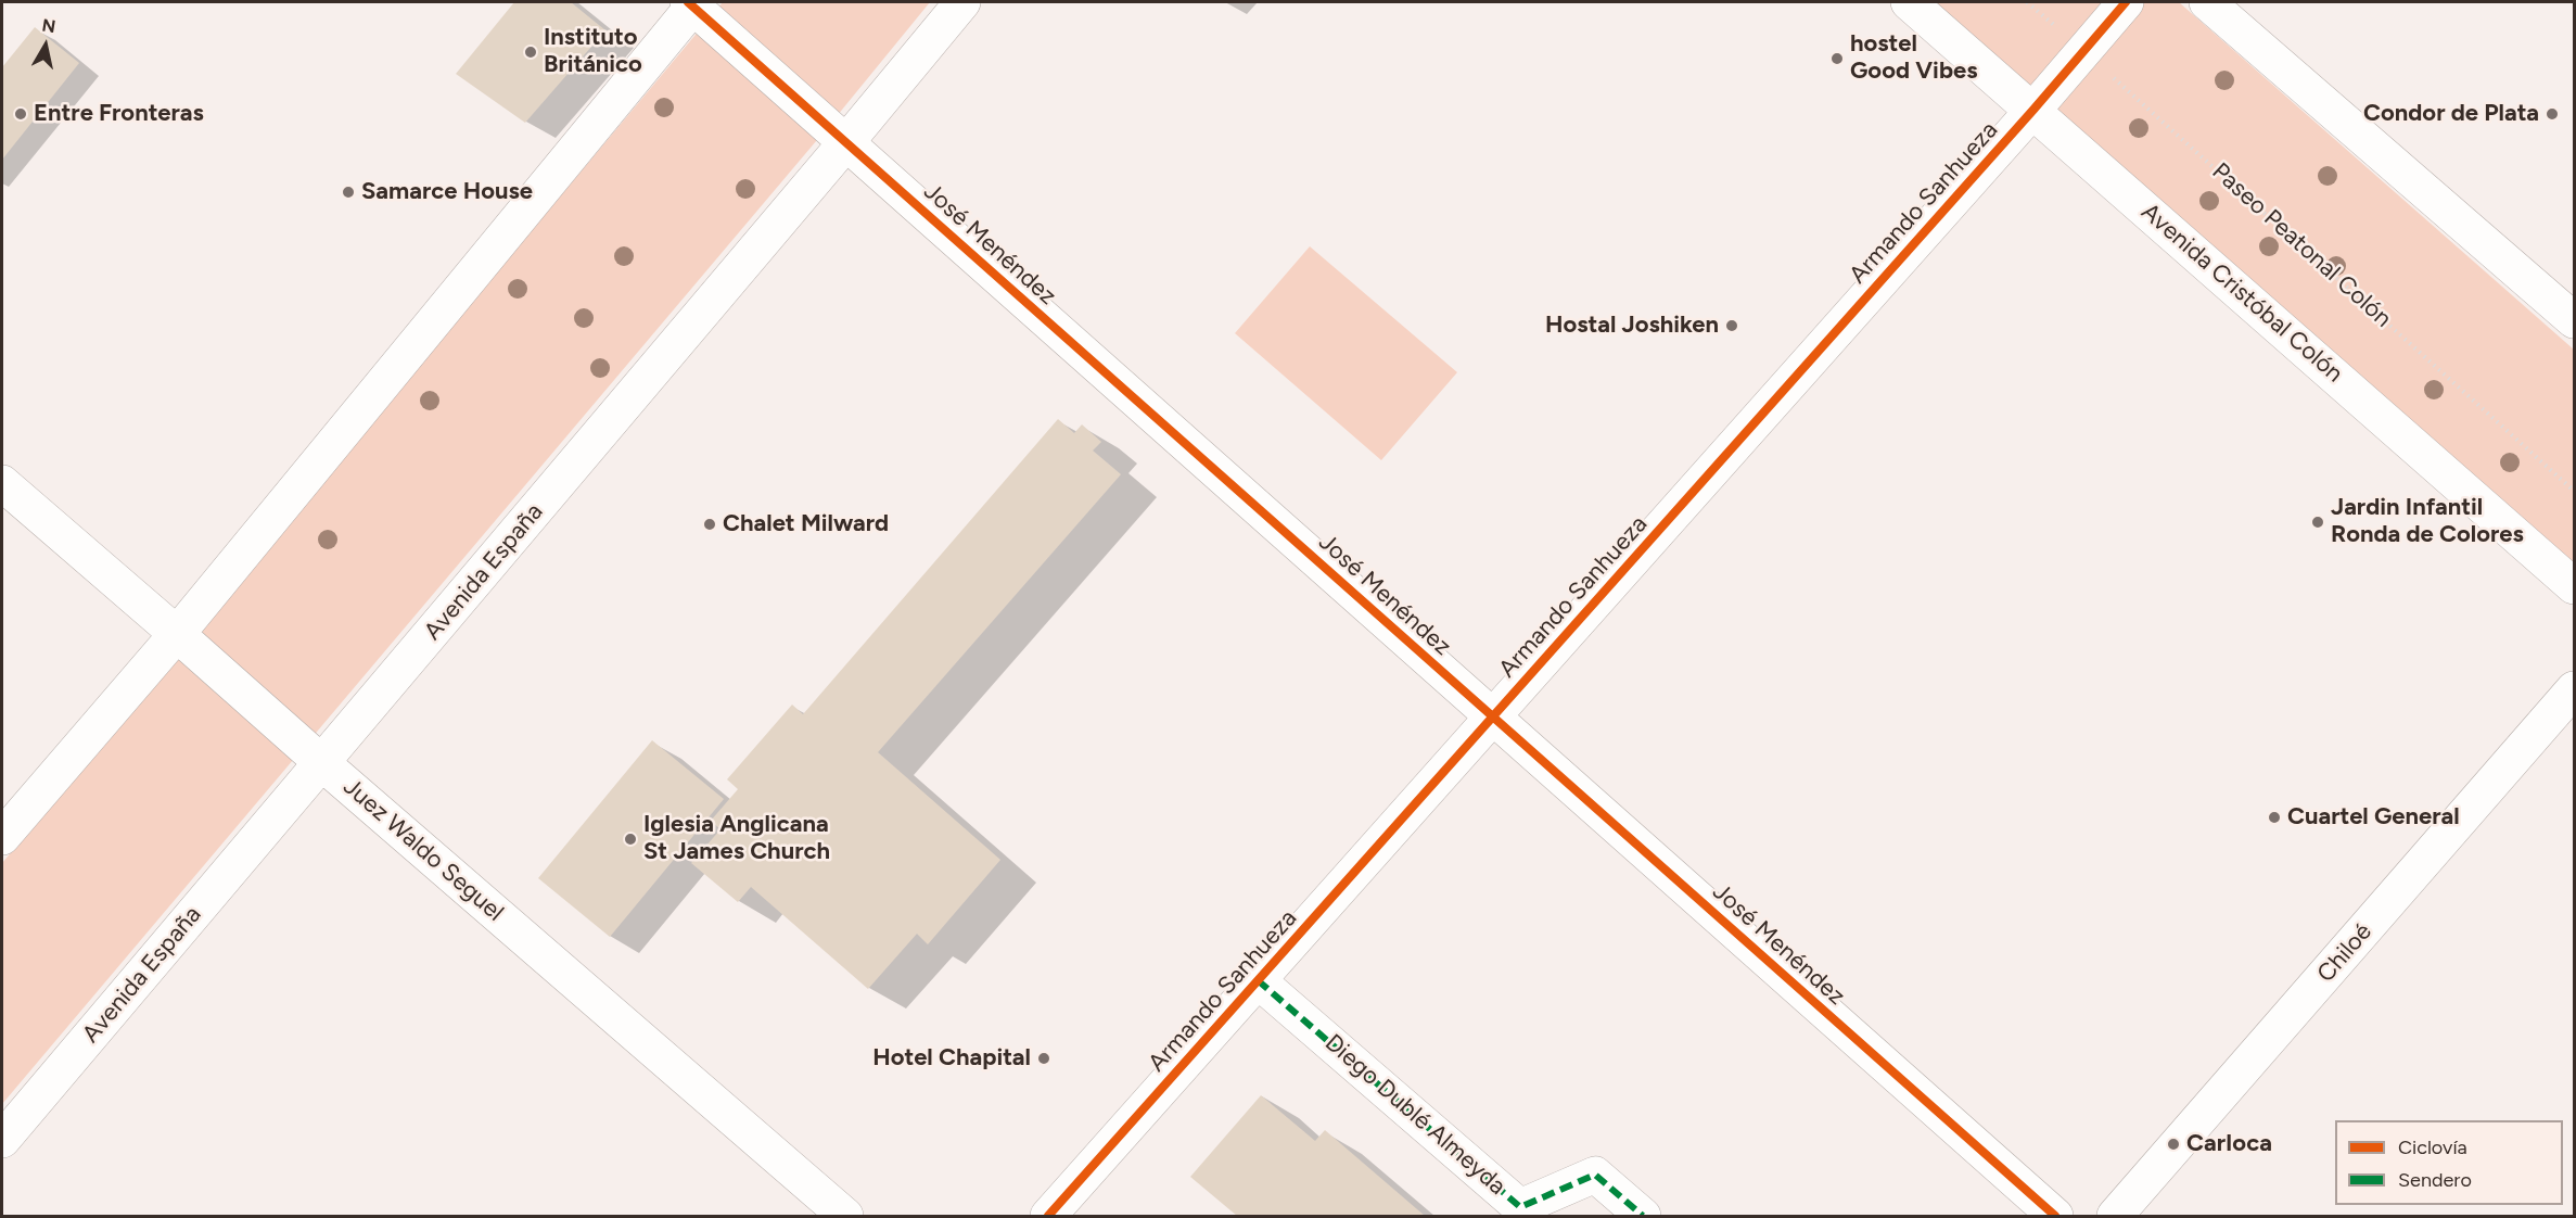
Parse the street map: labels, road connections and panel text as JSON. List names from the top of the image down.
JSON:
{
  "streets": {
    "street": [
      "Armando Sanhueza",
      "José Menéndez",
      "Avenida Cristóbal Colón",
      "Avenida España",
      "Juez Waldo Seguel",
      "Chiloé",
      "Diego Dublé Almeyda"
    ],
    "path": ["Paseo Peatonal Colón"]
  },
  "crossings": [
    ["Armando Sanhueza", "José Menéndez"],
    ["Armando Sanhueza", "Paseo Peatonal Colón"],
    ["Armando Sanhueza", "Avenida Cristóbal Colón"],
    ["Armando Sanhueza", "Diego Dublé Almeyda"],
    ["José Menéndez", "Avenida España"],
    ["Avenida España", "Juez Waldo Seguel"]
  ],
  "places": [
    "Instituto Británico",
    "hostel Good Vibes",
    "Entre Fronteras",
    "Condor de Plata",
    "Samarce House",
    "Hostal Joshiken",
    "Jardin Infantil Ronda de Colores",
    "Chalet Milward",
    "Cuartel General",
    "Iglesia Anglicana St James Church",
    "Hotel Chapital",
    "CarIoca"
  ],
  "legend": ["Ciclovía", "Sendero"],
  "north": "top"
}
